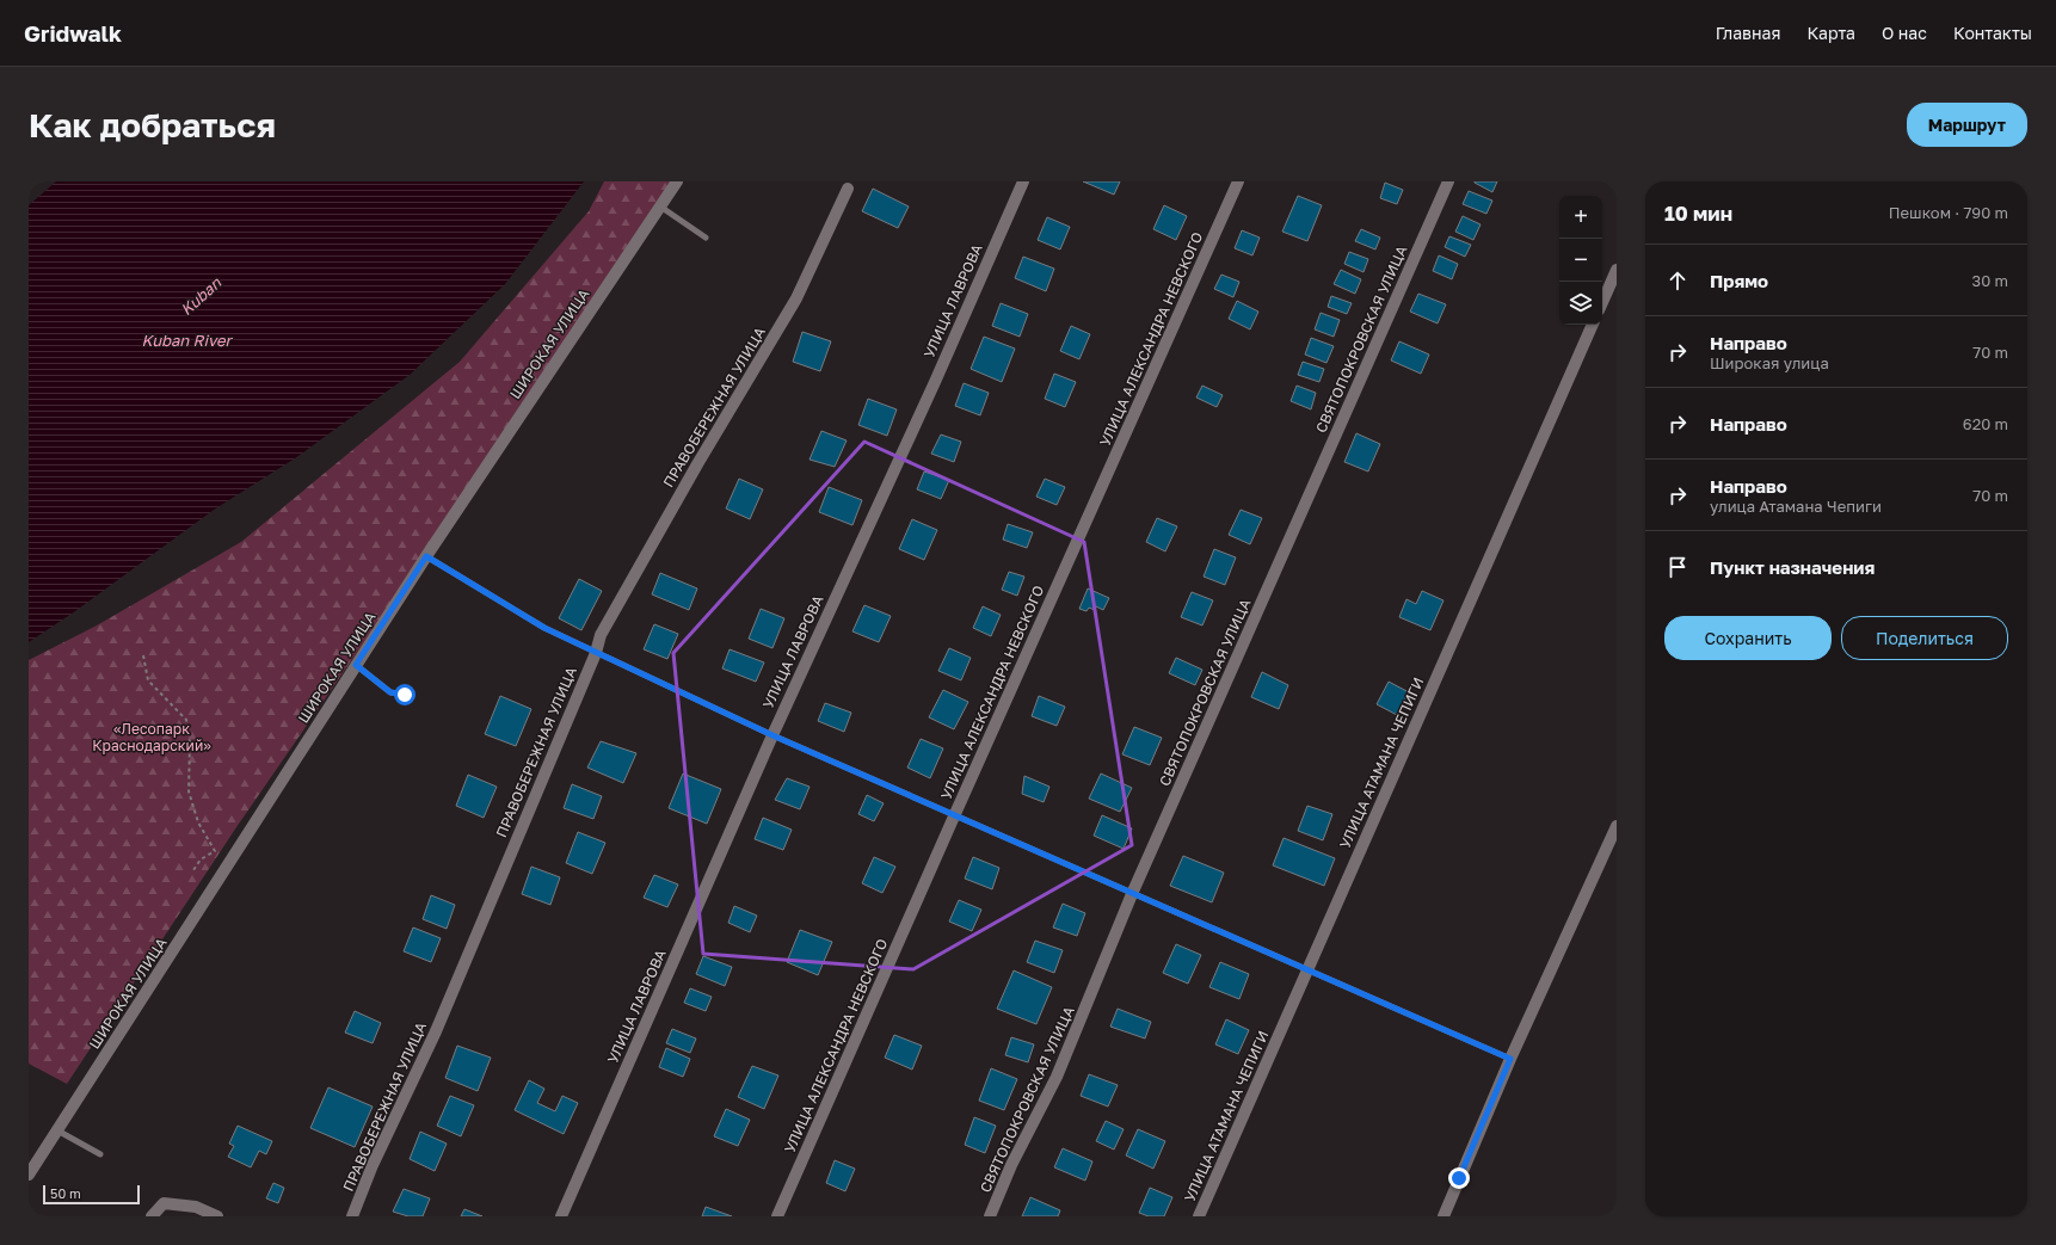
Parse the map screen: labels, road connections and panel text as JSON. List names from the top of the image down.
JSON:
{
  "streets": {
    "street": [
      "УЛИЦА ЛАВРОВА",
      "УЛИЦА АЛЕКСАНДРА НЕВСКОГО",
      "СВЯТОПОКРОВСКАЯ УЛИЦА",
      "ШИРОКАЯ УЛИЦА",
      "ПРАВОБЕРЕЖНАЯ УЛИЦА",
      "УЛИЦА АТАМАНА ЧЕПИГИ"
    ]
  },
  "water": ["Kuban", "Kuban River"],
  "parks": ["«Лесопарк Краснодарский»"],
  "scale_bar": "50 m",
  "page": {
    "header": "Gridwalk",
    "nav": [
      "Главная",
      "Карта",
      "О нас",
      "Контакты"
    ],
    "buttons": [
      "Маршрут",
      ["Сохранить", "Поделиться"]
    ],
    "title": "Как добраться",
    "heading": ["10 мин", "Пешком · 790 m"],
    "map_buttons": ["+", "−"],
    "list": [
      ["Прямо", "30 m"],
      ["Направо", "Широкая улица", "70 m"],
      ["Направо", "620 m"],
      ["Направо", "улица Атамана Чепиги", "70 m"],
      "Пункт назначения"
    ],
    "scale": "50 m"
  }
}
